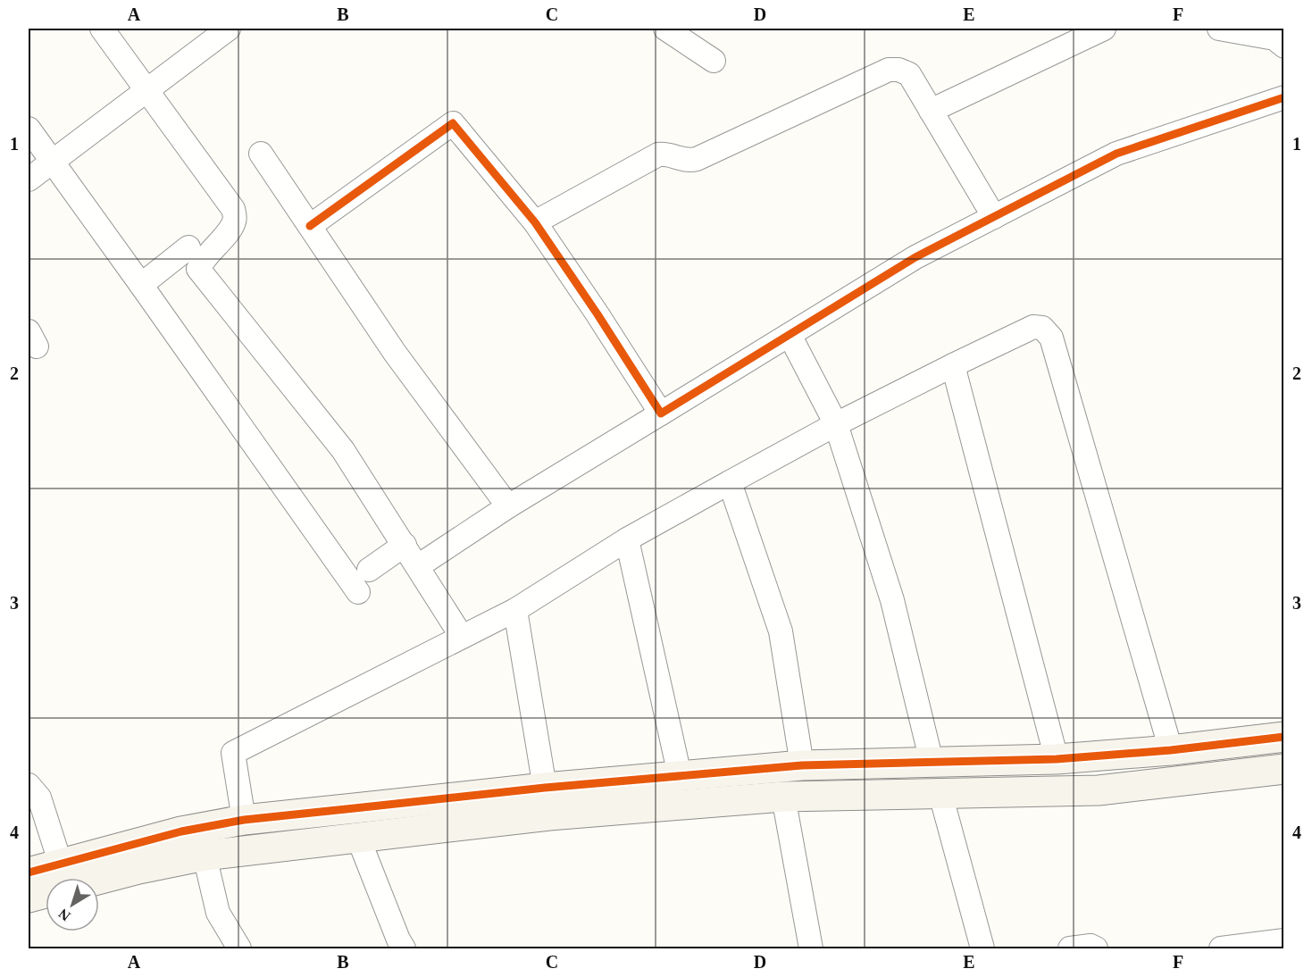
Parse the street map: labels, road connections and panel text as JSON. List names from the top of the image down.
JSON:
{
  "north": "bottom left",
  "grid": {
    "columns": [
      "A",
      "B",
      "C",
      "D",
      "E",
      "F"
    ],
    "rows": [
      "1",
      "2",
      "3",
      "4"
    ]
  }
}
